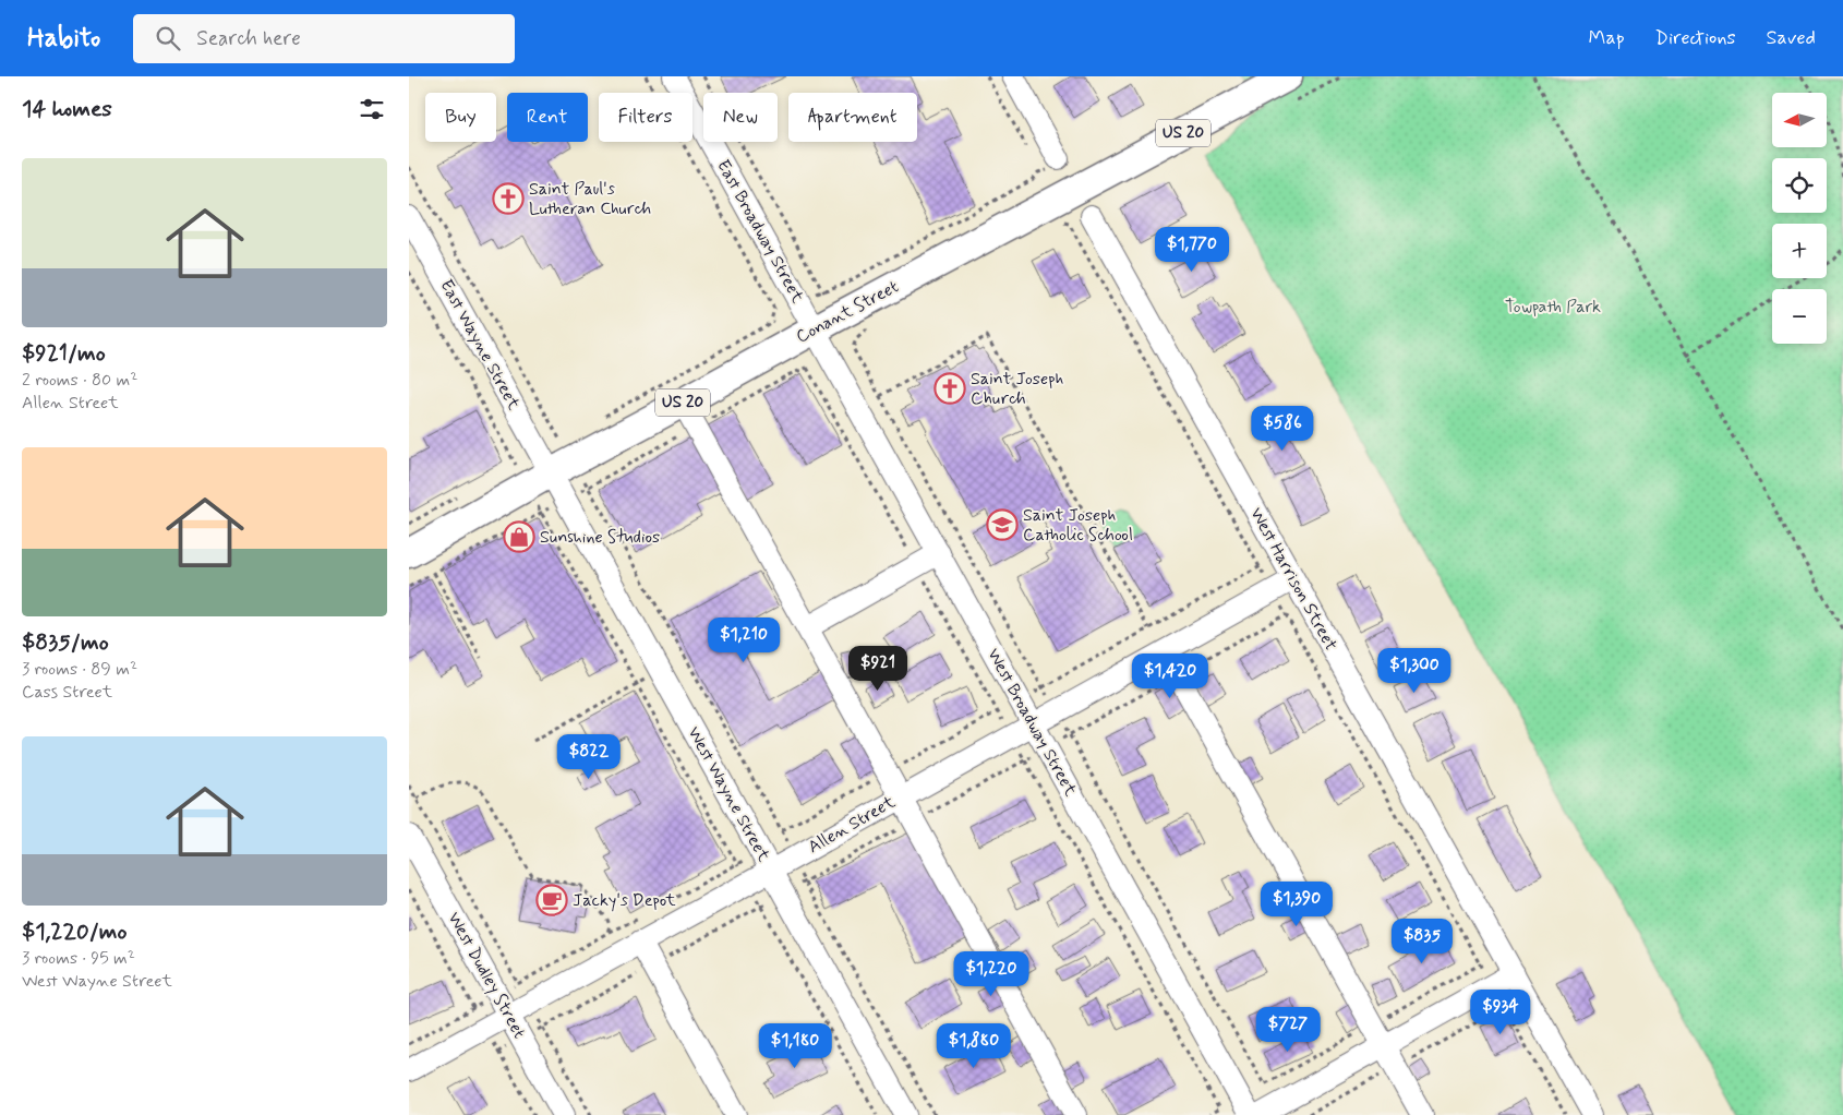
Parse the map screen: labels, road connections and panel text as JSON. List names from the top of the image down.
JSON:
{
  "streets": {
    "main road": ["US 20", "Conant Street"],
    "street": [
      "East Broadway Street",
      "East Wayne Street",
      "West Harrison Street",
      "West Broadway Street",
      "West Wayne Street",
      "Allen Street",
      "West Dudley Street"
    ]
  },
  "crossings": [
    ["East Broadway Street", "Conant Street"],
    ["East Broadway Street", "West Broadway Street"],
    ["Conant Street", "East Wayne Street"],
    ["Conant Street", "West Broadway Street"],
    ["Conant Street", "West Wayne Street"],
    ["East Wayne Street", "West Wayne Street"],
    ["West Harrison Street", "Allen Street"],
    ["West Broadway Street", "Allen Street"],
    ["West Wayne Street", "Allen Street"],
    ["Allen Street", "West Dudley Street"]
  ],
  "parks": ["Towpath Park"],
  "places": {
    "church": ["Saint Paul's Lutheran Church", "Saint Joseph Church"],
    "school or university": ["Saint Joseph Catholic School"],
    "shop": ["Sunshine Studios"],
    "cafe": ["Jacky's Depot"]
  },
  "north": "left",
  "page": {
    "header": "Habito",
    "search": "Search here",
    "nav": ["Map", "Directions", "Saved"],
    "heading": "14 homes",
    "map_buttons": ["+", "−"],
    "chip": [
      "Buy",
      "Rent",
      "Filters",
      "New",
      "Apartment"
    ],
    "list": [
      {
        "name": "$921/mo",
        "note": "2 rooms · 80 m² · Allen Street"
      },
      {
        "name": "$835/mo",
        "note": "3 rooms · 89 m² · Cass Street"
      },
      {
        "name": "$1,220/mo",
        "note": "3 rooms · 95 m² · West Wayne Street"
      }
    ],
    "price": [
      "$1,770",
      "$586",
      "$1,210",
      "$921",
      "$1,300",
      "$1,420",
      "$822",
      "$1,390",
      "$835",
      "$1,220",
      "$934",
      "$727",
      "$1,180",
      "$1,880"
    ]
  }
}
